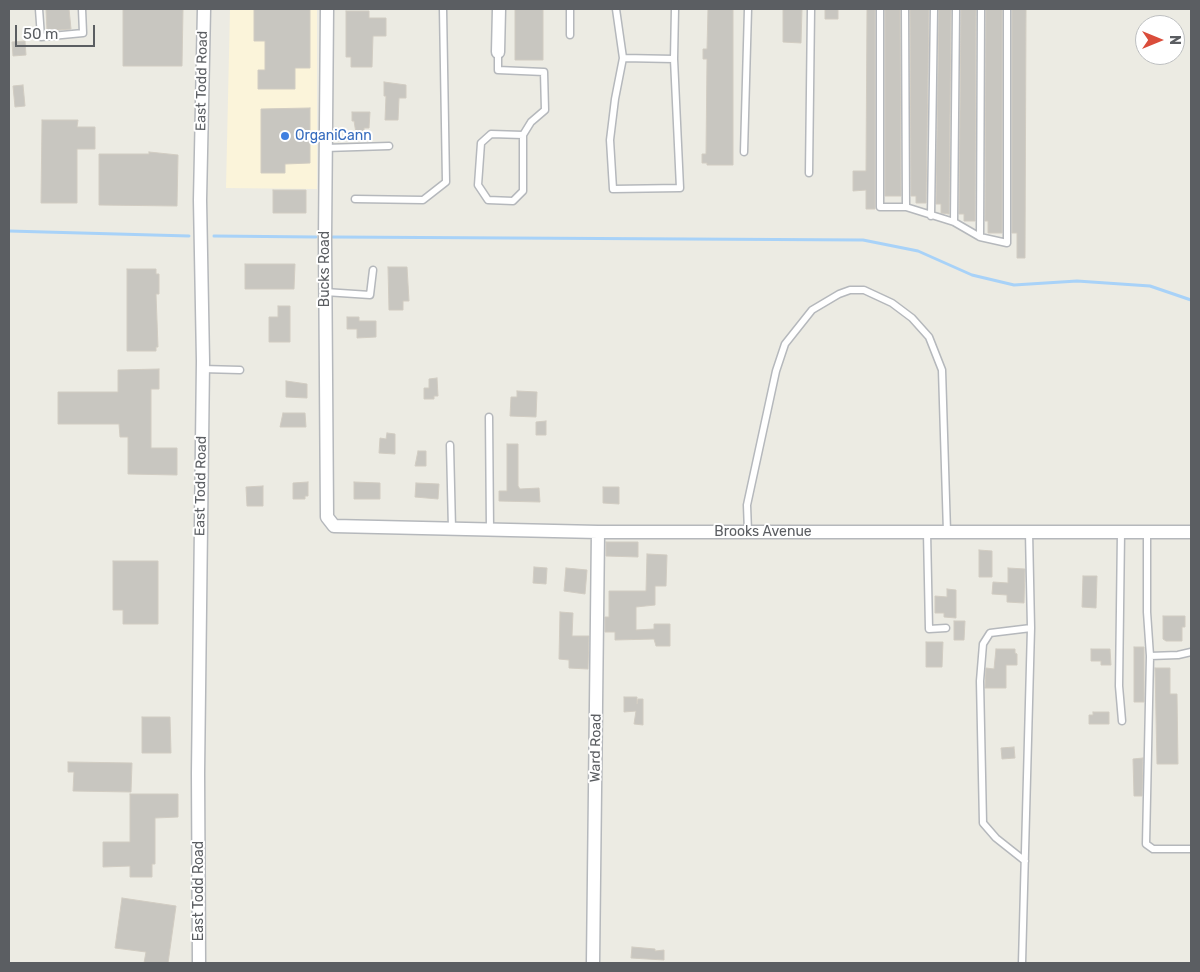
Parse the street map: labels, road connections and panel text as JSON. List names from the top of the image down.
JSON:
{
  "streets": {
    "street": [
      "East Todd Road",
      "Bucks Road",
      "Brooks Avenue",
      "Ward Road"
    ]
  },
  "crossings": [
    ["Bucks Road", "Brooks Avenue"],
    ["Brooks Avenue", "Ward Road"]
  ],
  "places": ["OrganiCann"],
  "scale_bar": "50 m",
  "north": "right"
}
